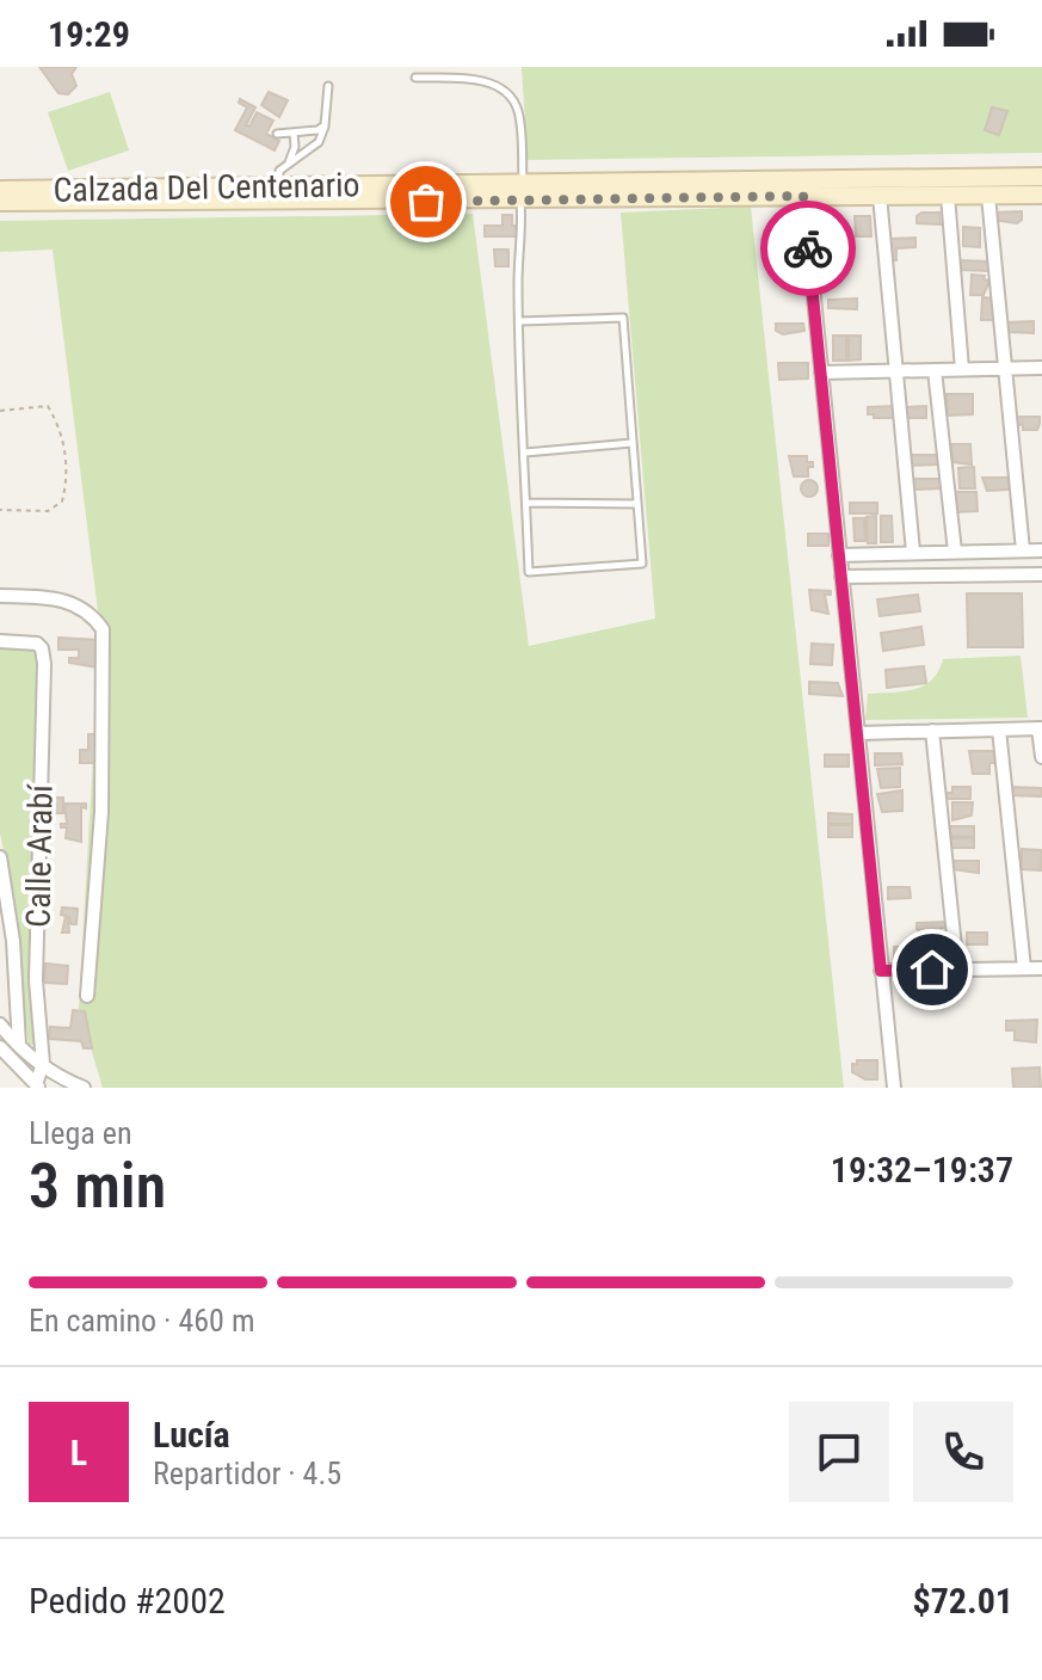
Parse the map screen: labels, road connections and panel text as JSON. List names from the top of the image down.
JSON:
{
  "streets": {
    "main road": ["Calzada Del Centenario"],
    "street": ["Calle Arabí"]
  },
  "page": {
    "status": "19:29",
    "heading": ["3 min", "Llega en", "19:32–19:37"],
    "panel": [
      "Lucía",
      "Repartidor · 4.5",
      "Pedido #2002",
      "$72.01"
    ],
    "bar": "En camino · 460 m",
    "round": "L"
  }
}
